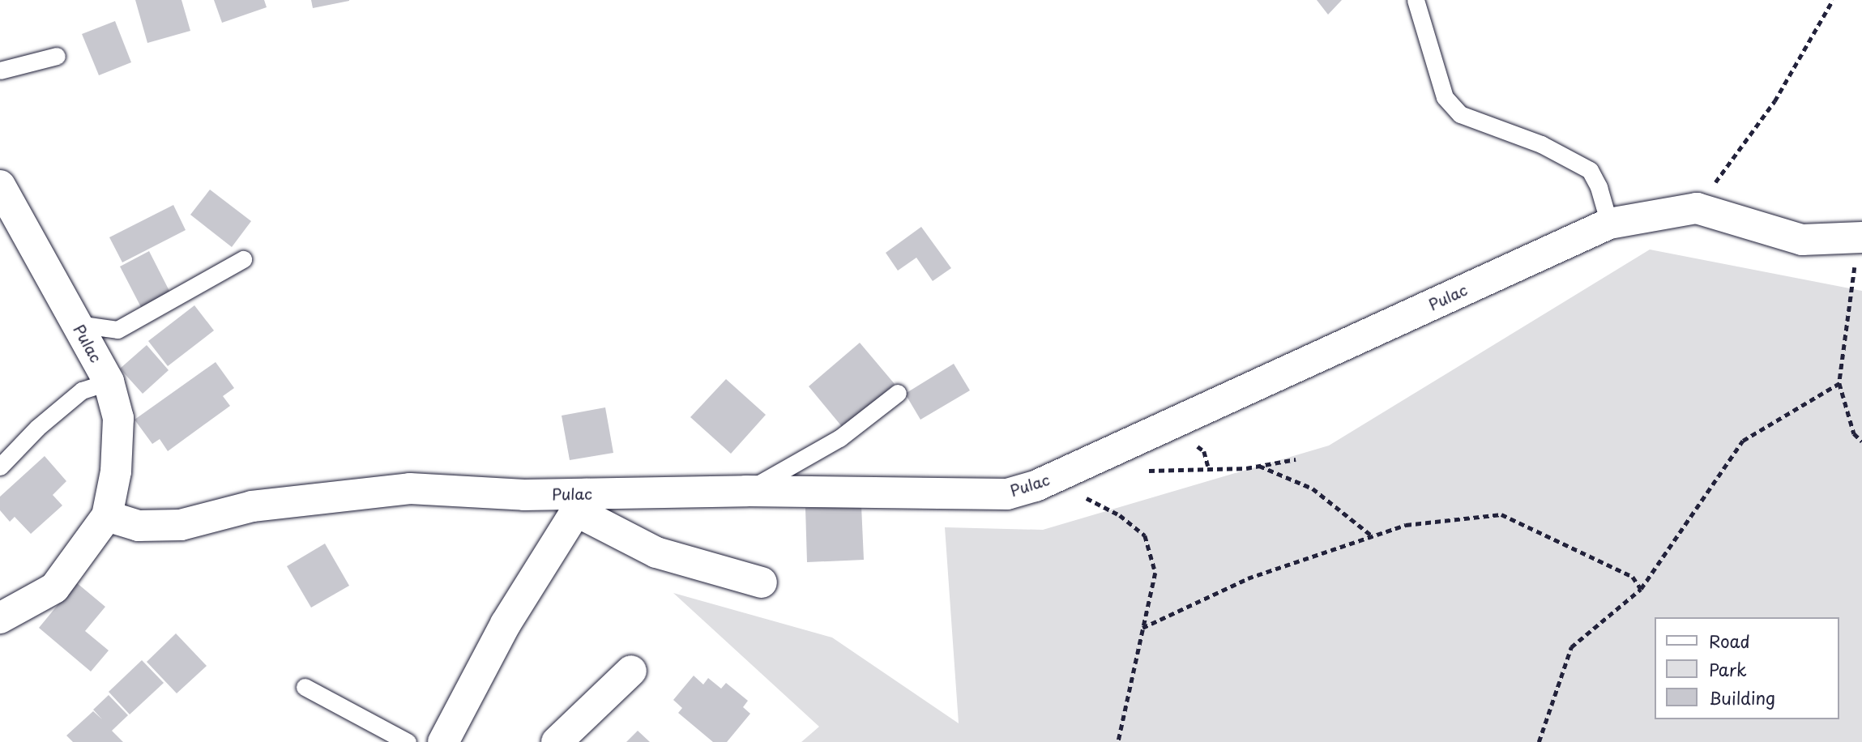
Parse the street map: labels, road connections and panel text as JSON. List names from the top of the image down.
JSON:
{
  "streets": {
    "street": ["Pulac"]
  },
  "legend": ["Road", "Park", "Building"]
}
